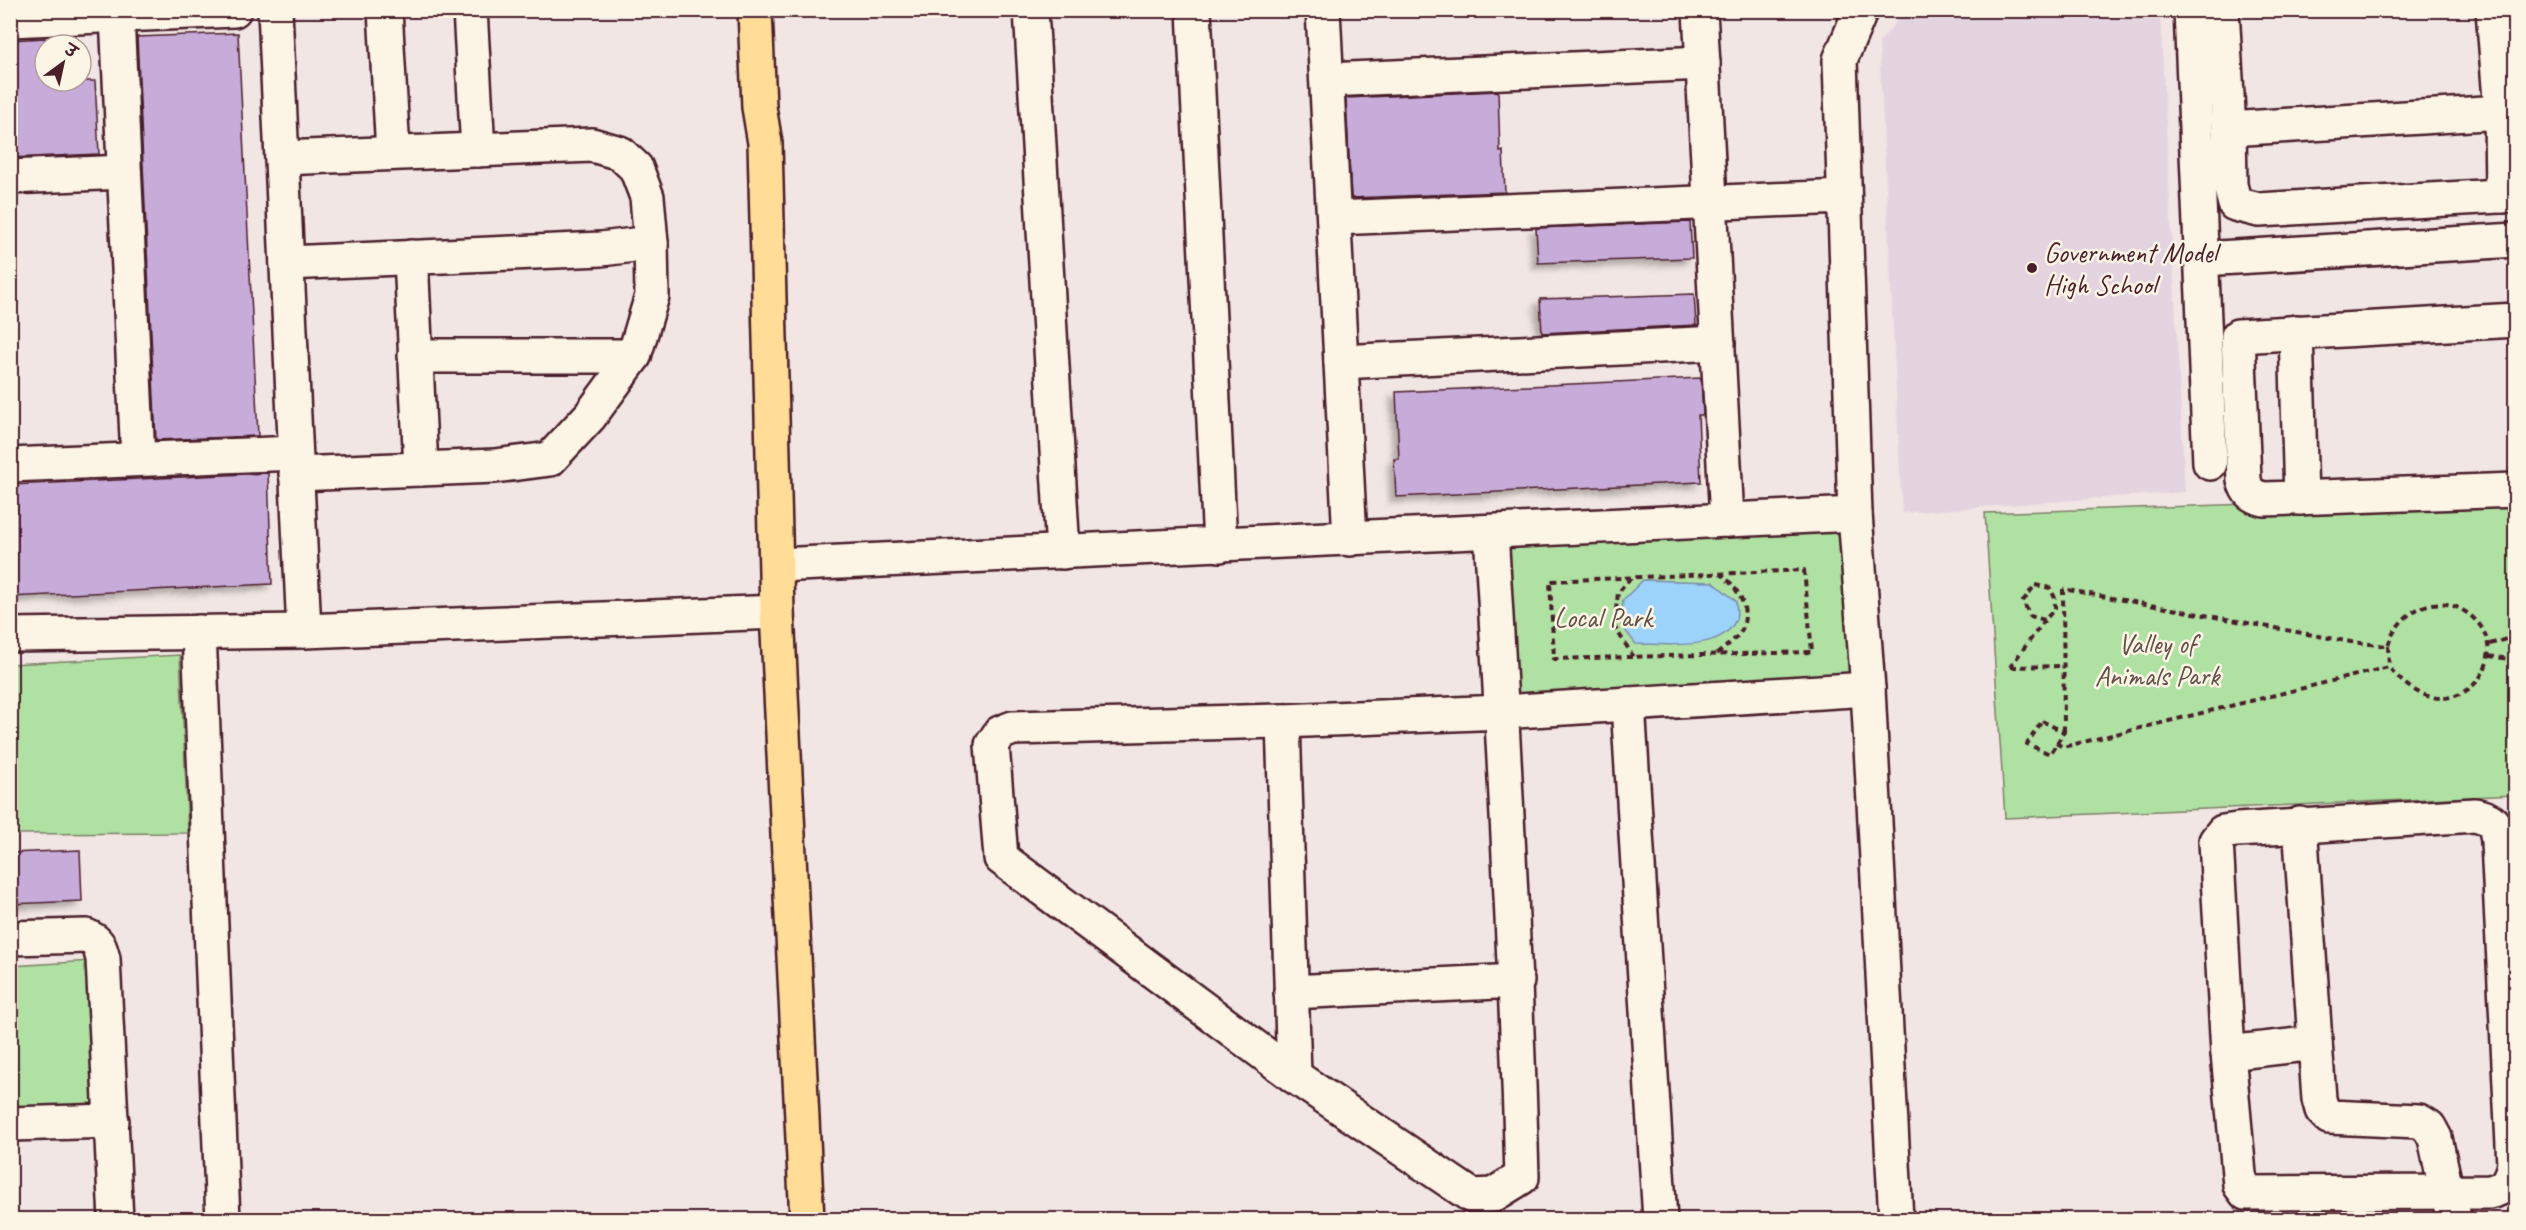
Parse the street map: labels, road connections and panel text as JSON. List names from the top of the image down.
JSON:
{
  "parks": ["Local Park", "Valley of Animals Park"],
  "places": ["Government Model High School"],
  "north": "top right"
}
